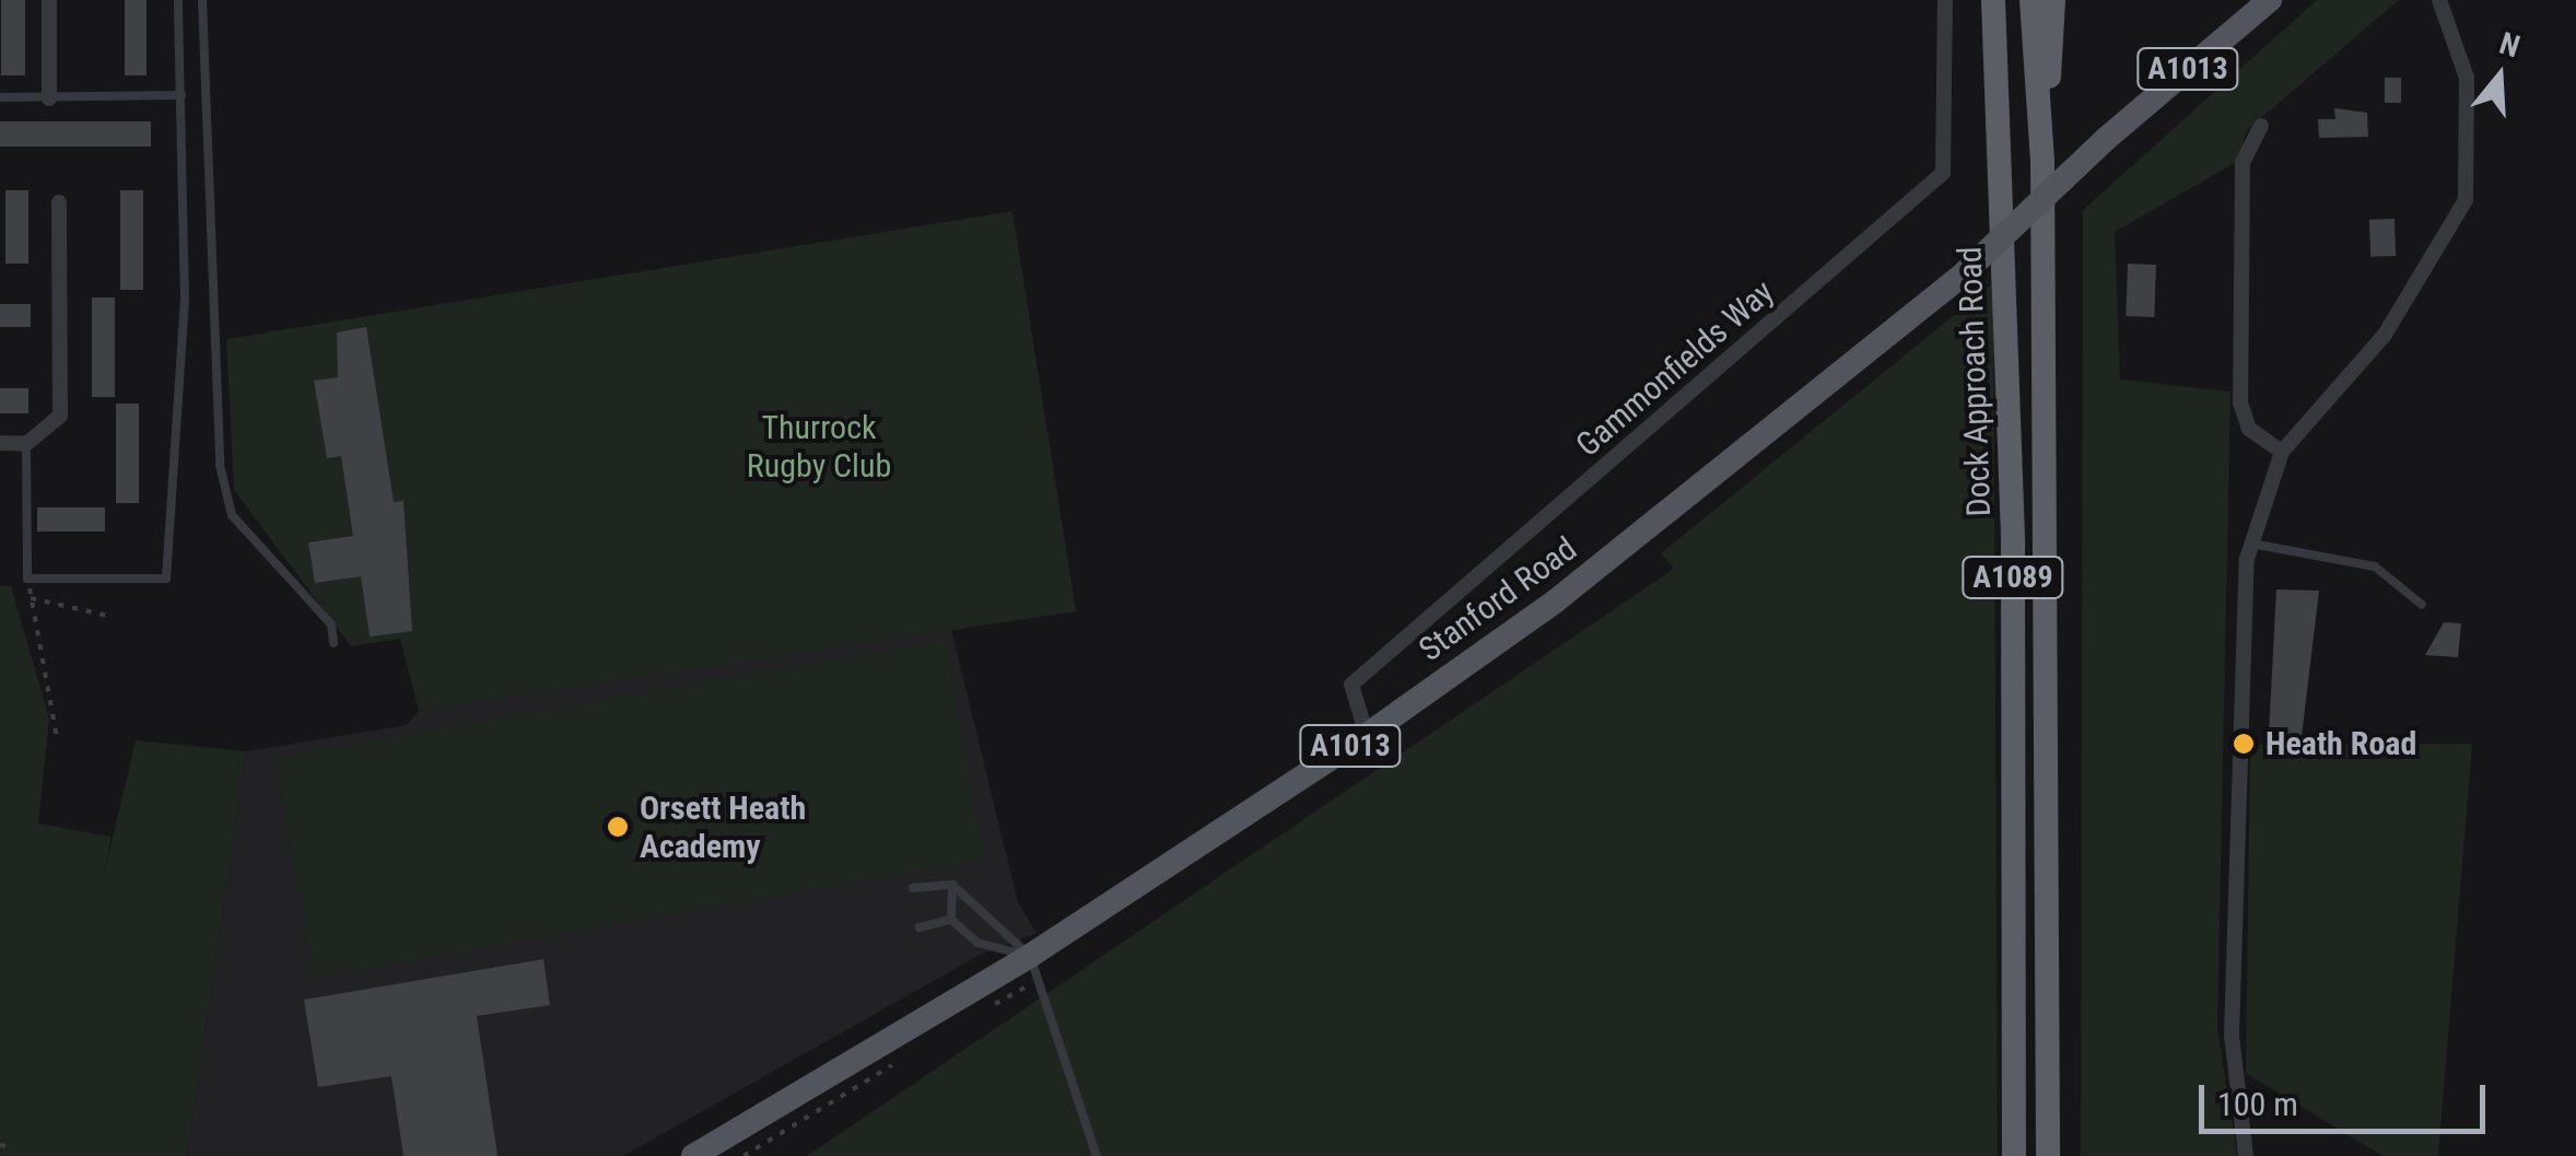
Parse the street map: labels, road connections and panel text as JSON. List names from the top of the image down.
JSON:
{
  "streets": {
    "highway": ["Dock Approach Road", "A1089"],
    "main road": ["A1013", "Stanford Road"],
    "street": ["Gammonfields Way"]
  },
  "crossings": [
    ["Gammonfields Way", "Stanford Road"]
  ],
  "parks": ["Thurrock Rugby Club"],
  "places": ["Heath Road", "Orsett Heath Academy"],
  "scale_bar": "100 m",
  "north": "top"
}
